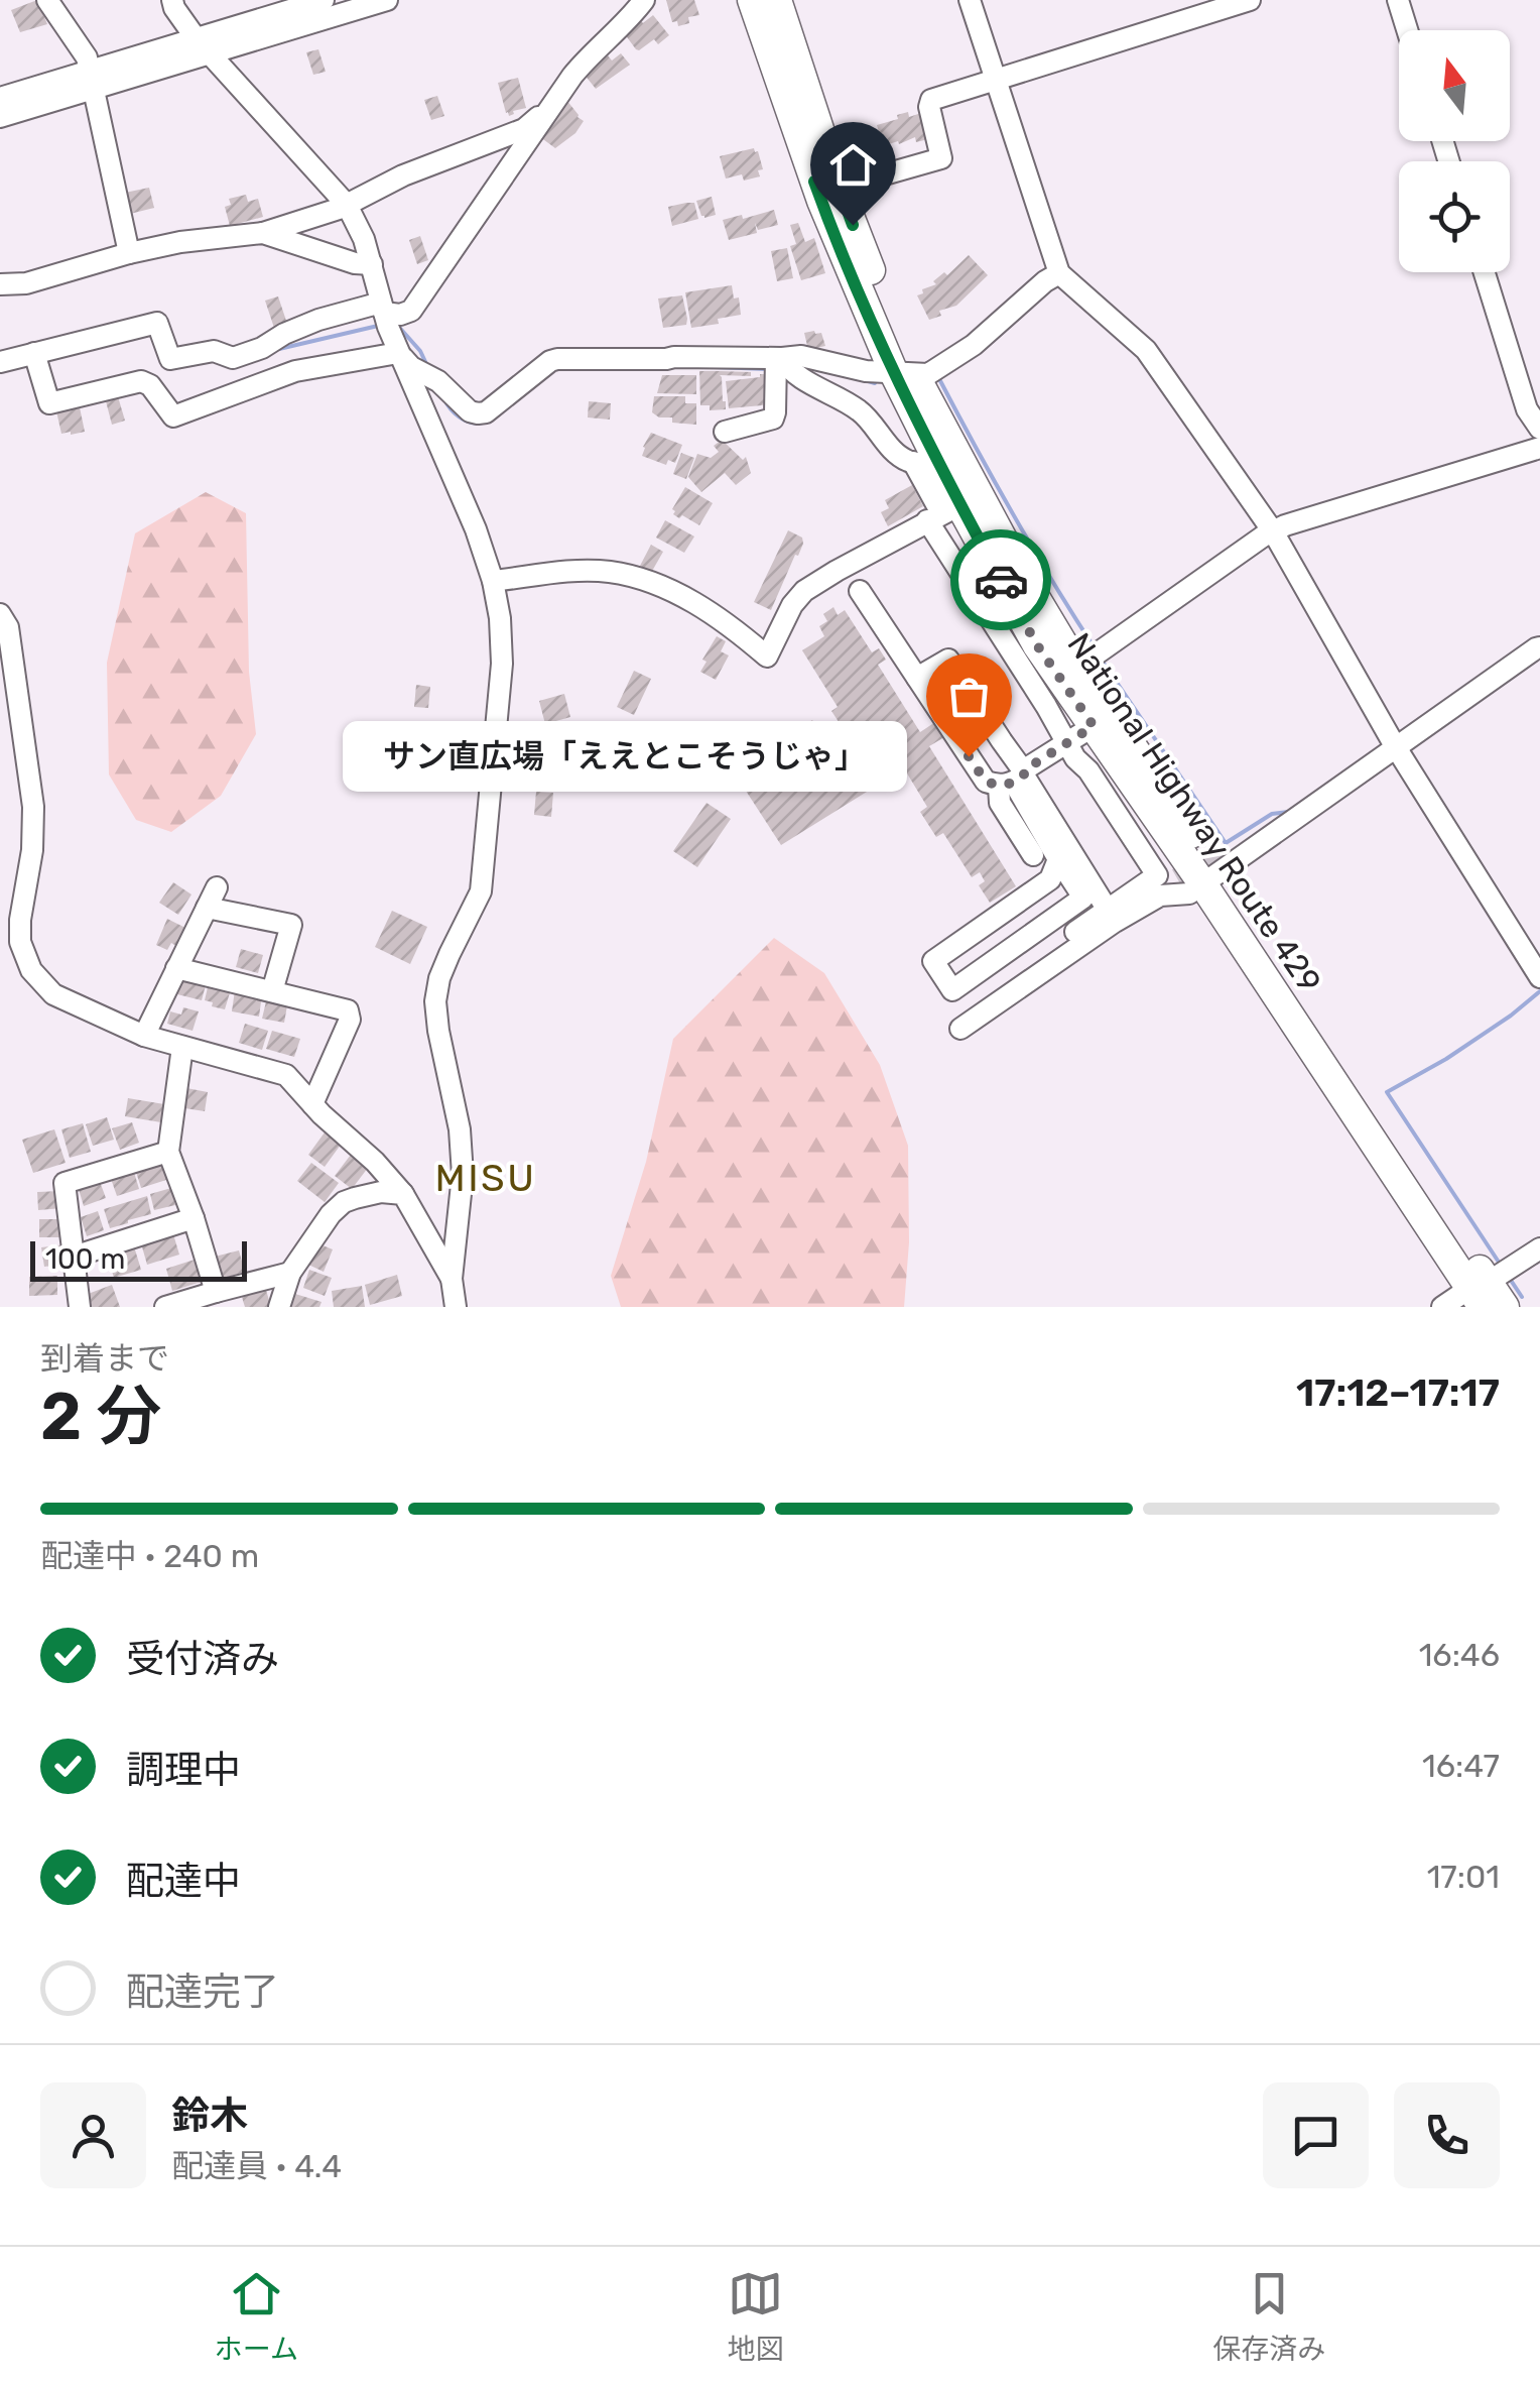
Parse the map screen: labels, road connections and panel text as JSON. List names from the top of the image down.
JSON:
{
  "streets": {
    "highway": ["National Highway Route 429"]
  },
  "districts": ["MISU"],
  "places": ["サン直広場「ええとこそうじゃ」"],
  "scale_bar": "100 m",
  "north": "top",
  "page": {
    "bubble": "サン直広場「ええとこそうじゃ」",
    "scale": "100 m",
    "heading": ["2 分", "到着まで", "17:12–17:17"],
    "panel": ["鈴木", "配達員 · 4.4"],
    "bar": "配達中 · 240 m",
    "list": [
      ["受付済み", "16:46"],
      ["調理中", "16:47"],
      ["配達中", "17:01"],
      "配達完了"
    ],
    "tabs": ["ホーム", "地図", "保存済み"]
  }
}
